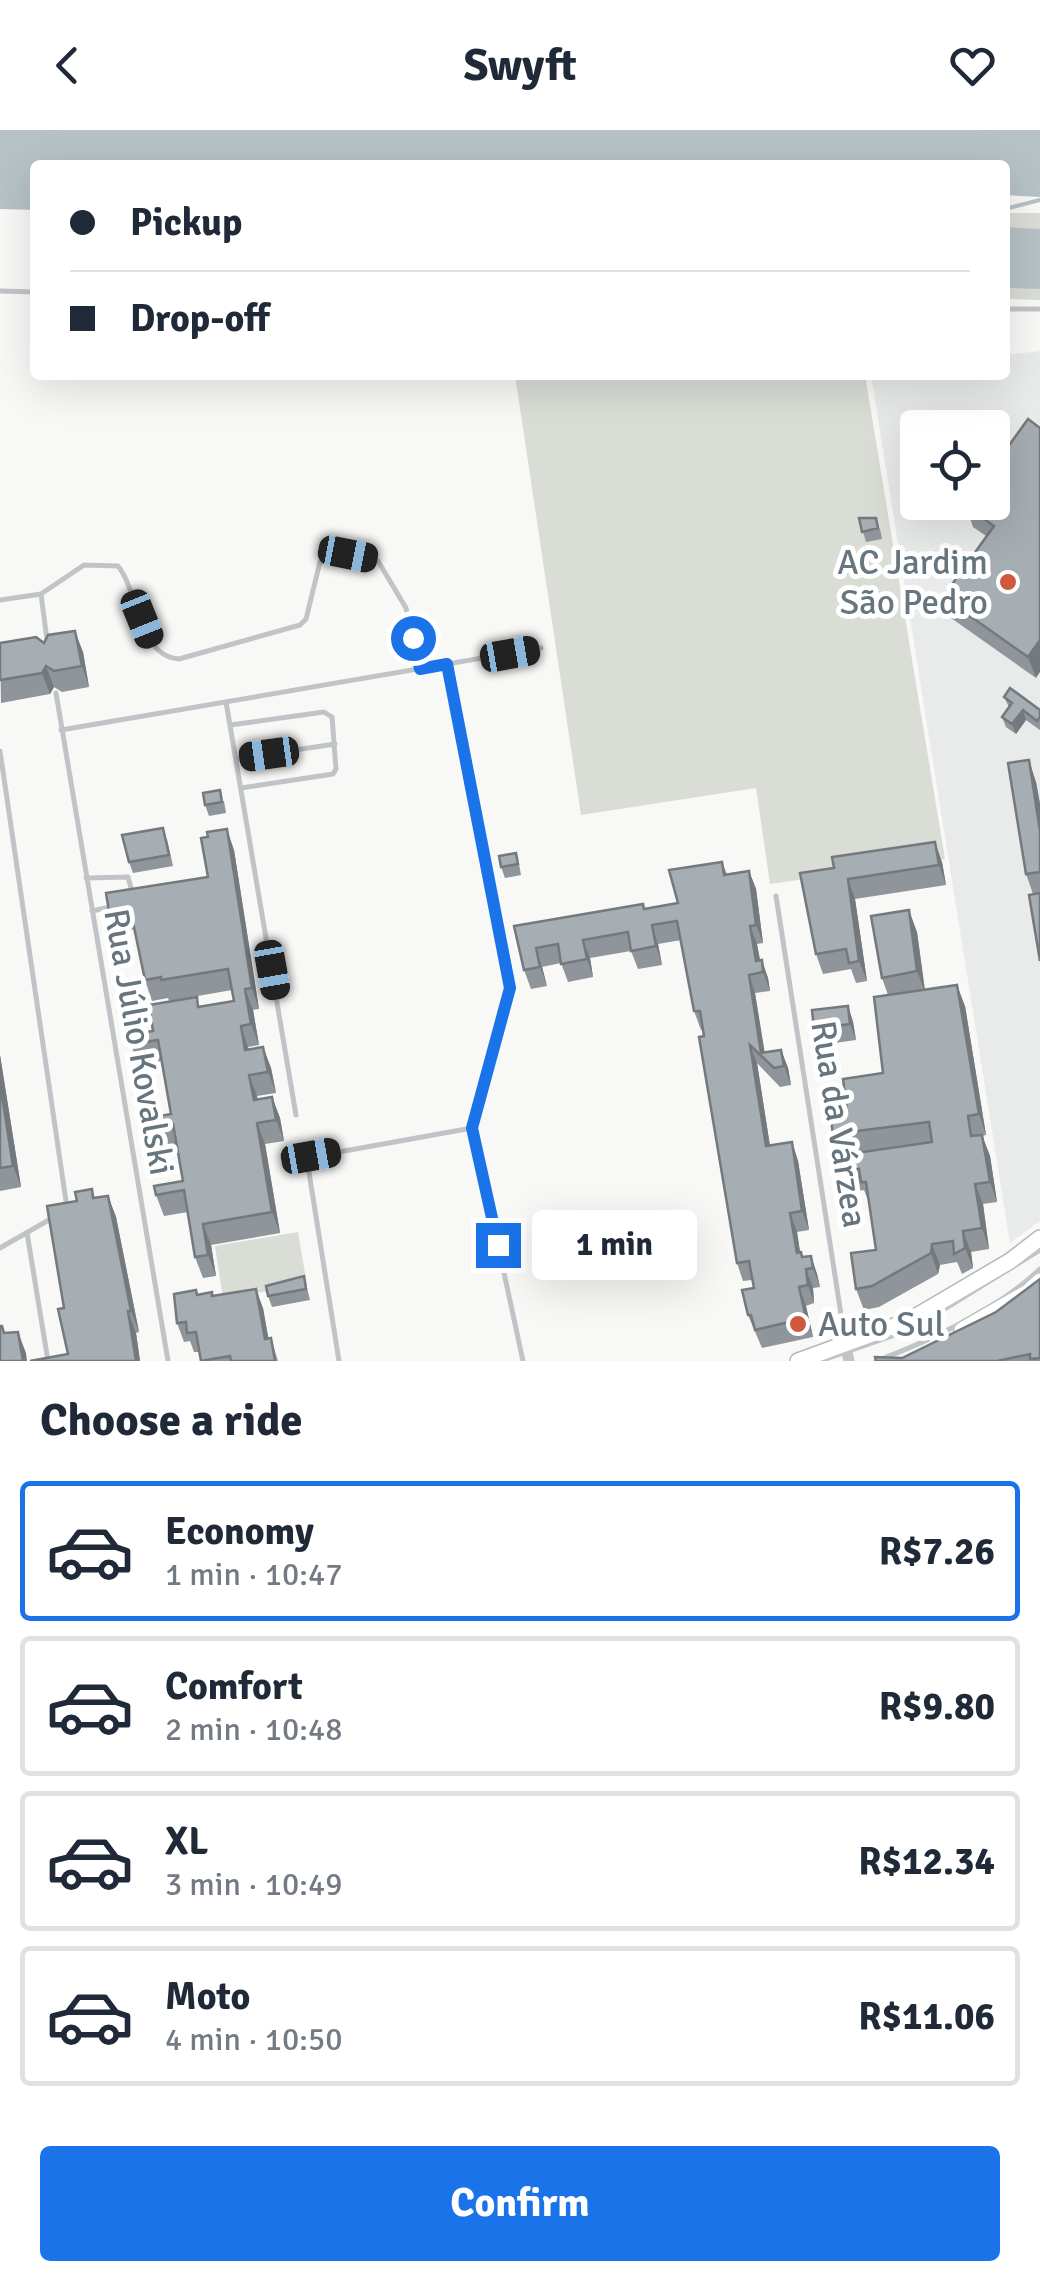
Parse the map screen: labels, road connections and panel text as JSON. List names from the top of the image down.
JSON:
{
  "streets": {
    "lane": ["Rua Júlio Kovalski", "Rua da Várzea"]
  },
  "places": ["AC Jardim São Pedro", "Auto Sul"],
  "page": {
    "header": "Swyft",
    "banner": ["Pickup", "Drop-off"],
    "bubble": "1 min",
    "heading": "Choose a ride",
    "list": [
      {
        "name": "Economy",
        "note": "1 min · 10:47",
        "value": "R$7.26"
      },
      {
        "name": "Comfort",
        "note": "2 min · 10:48",
        "value": "R$9.80"
      },
      {
        "name": "XL",
        "note": "3 min · 10:49",
        "value": "R$12.34"
      },
      {
        "name": "Moto",
        "note": "4 min · 10:50",
        "value": "R$11.06"
      }
    ],
    "buttons": "Confirm"
  }
}
